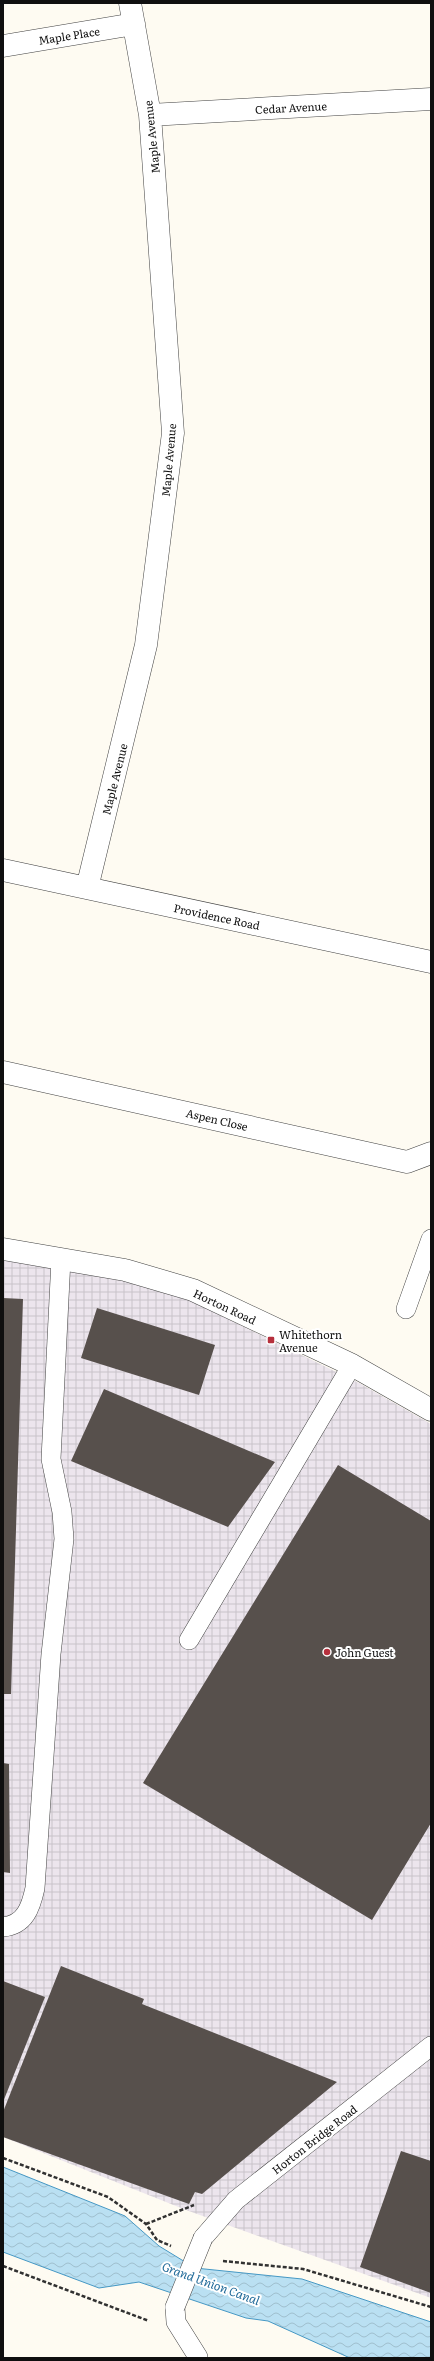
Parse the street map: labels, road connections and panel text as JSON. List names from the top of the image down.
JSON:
{
  "streets": {
    "street": [
      "Maple Place",
      "Cedar Avenue",
      "Maple Avenue",
      "Providence Road",
      "Aspen Close",
      "Horton Road"
    ],
    "lane": ["Horton Bridge Road"]
  },
  "crossings": [
    ["Maple Place", "Maple Avenue"],
    ["Cedar Avenue", "Maple Avenue"],
    ["Maple Avenue", "Providence Road"]
  ],
  "water": ["Grand Union Canal"],
  "places": {
    "transit": ["Whitethorn Avenue"],
    "other": ["John Guest"]
  }
}
